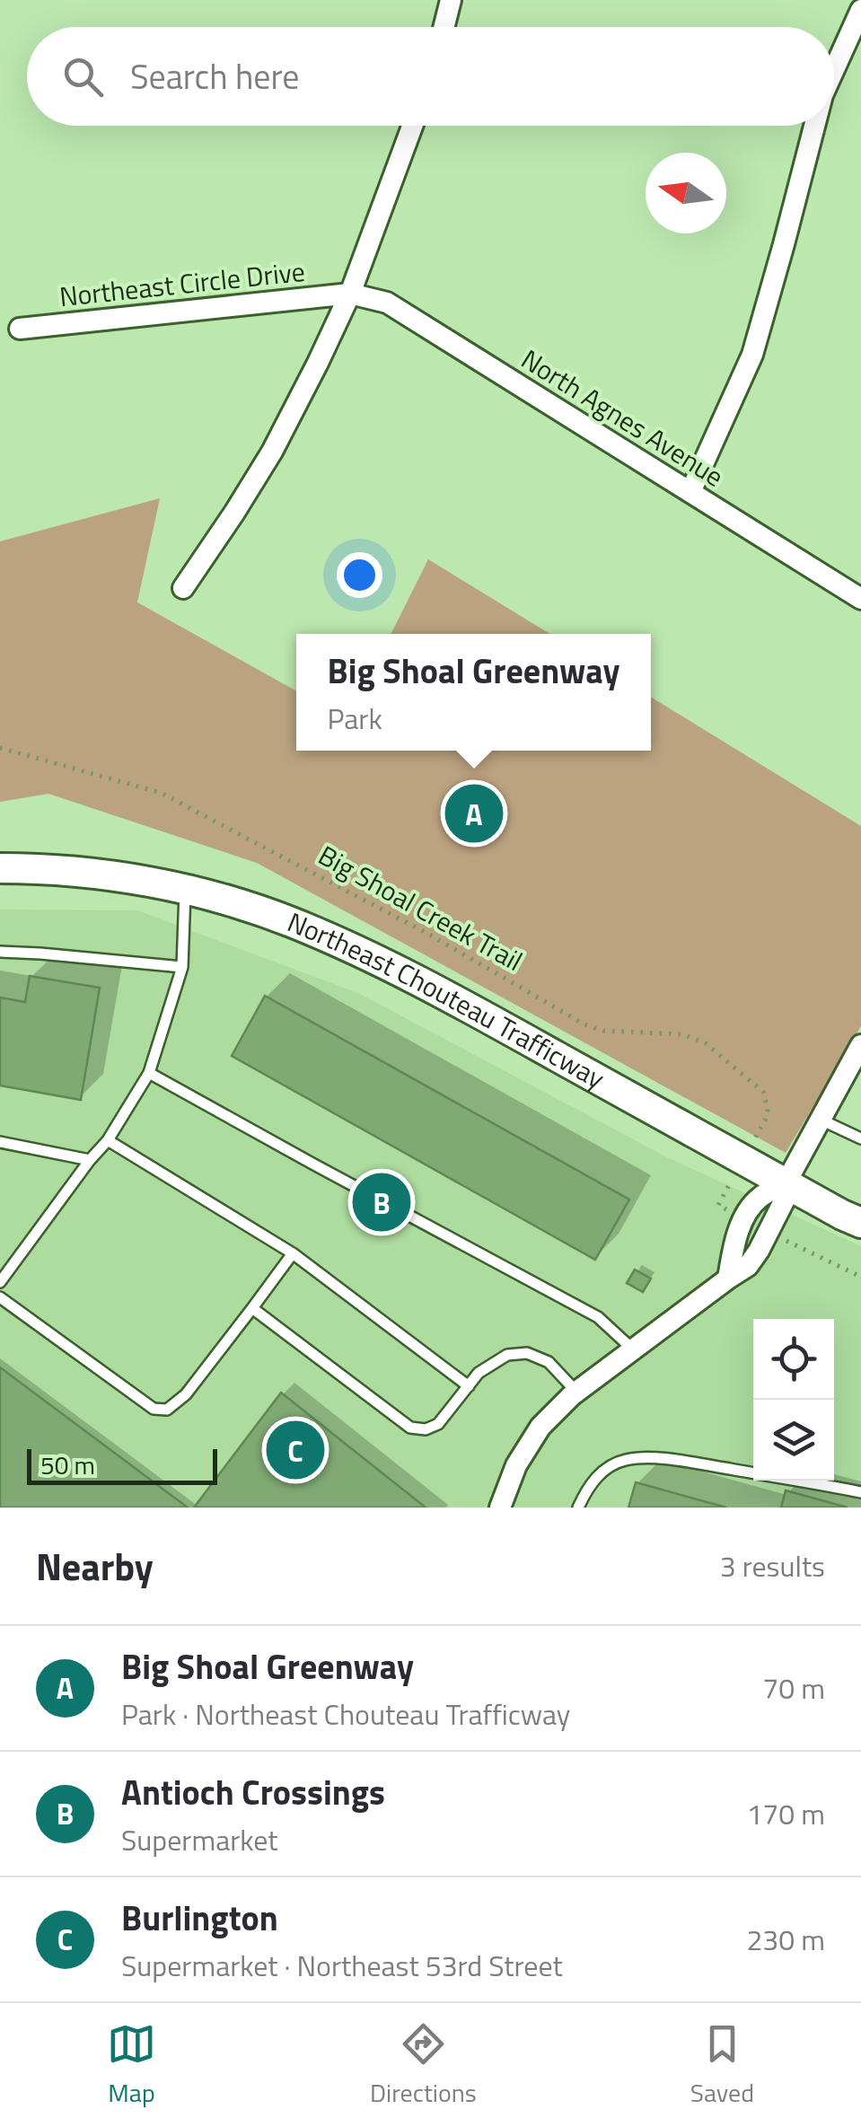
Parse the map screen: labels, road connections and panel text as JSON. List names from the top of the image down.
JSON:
{
  "streets": {
    "main road": ["Northeast Chouteau Trafficway"],
    "street": ["Northeast Circle Drive", "North Agnes Avenue"],
    "path": ["Big Shoal Creek Trail"]
  },
  "crossings": [
    ["Northeast Circle Drive", "North Agnes Avenue"]
  ],
  "scale_bar": "50 m",
  "north": "left",
  "page": {
    "search": "Search here",
    "popup": ["Big Shoal Greenway", "Park"],
    "pins": ["A", "B", "C"],
    "scale": "50 m",
    "heading": ["Nearby", "3 results"],
    "list": [
      {
        "mark": "A",
        "name": "Big Shoal Greenway",
        "note": "Park · Northeast Chouteau Trafficway",
        "value": "70 m"
      },
      {
        "mark": "B",
        "name": "Antioch Crossings",
        "note": "Supermarket",
        "value": "170 m"
      },
      {
        "mark": "C",
        "name": "Burlington",
        "note": "Supermarket · Northeast 53rd Street",
        "value": "230 m"
      }
    ],
    "nav": ["Map", "Directions", "Saved"]
  }
}
